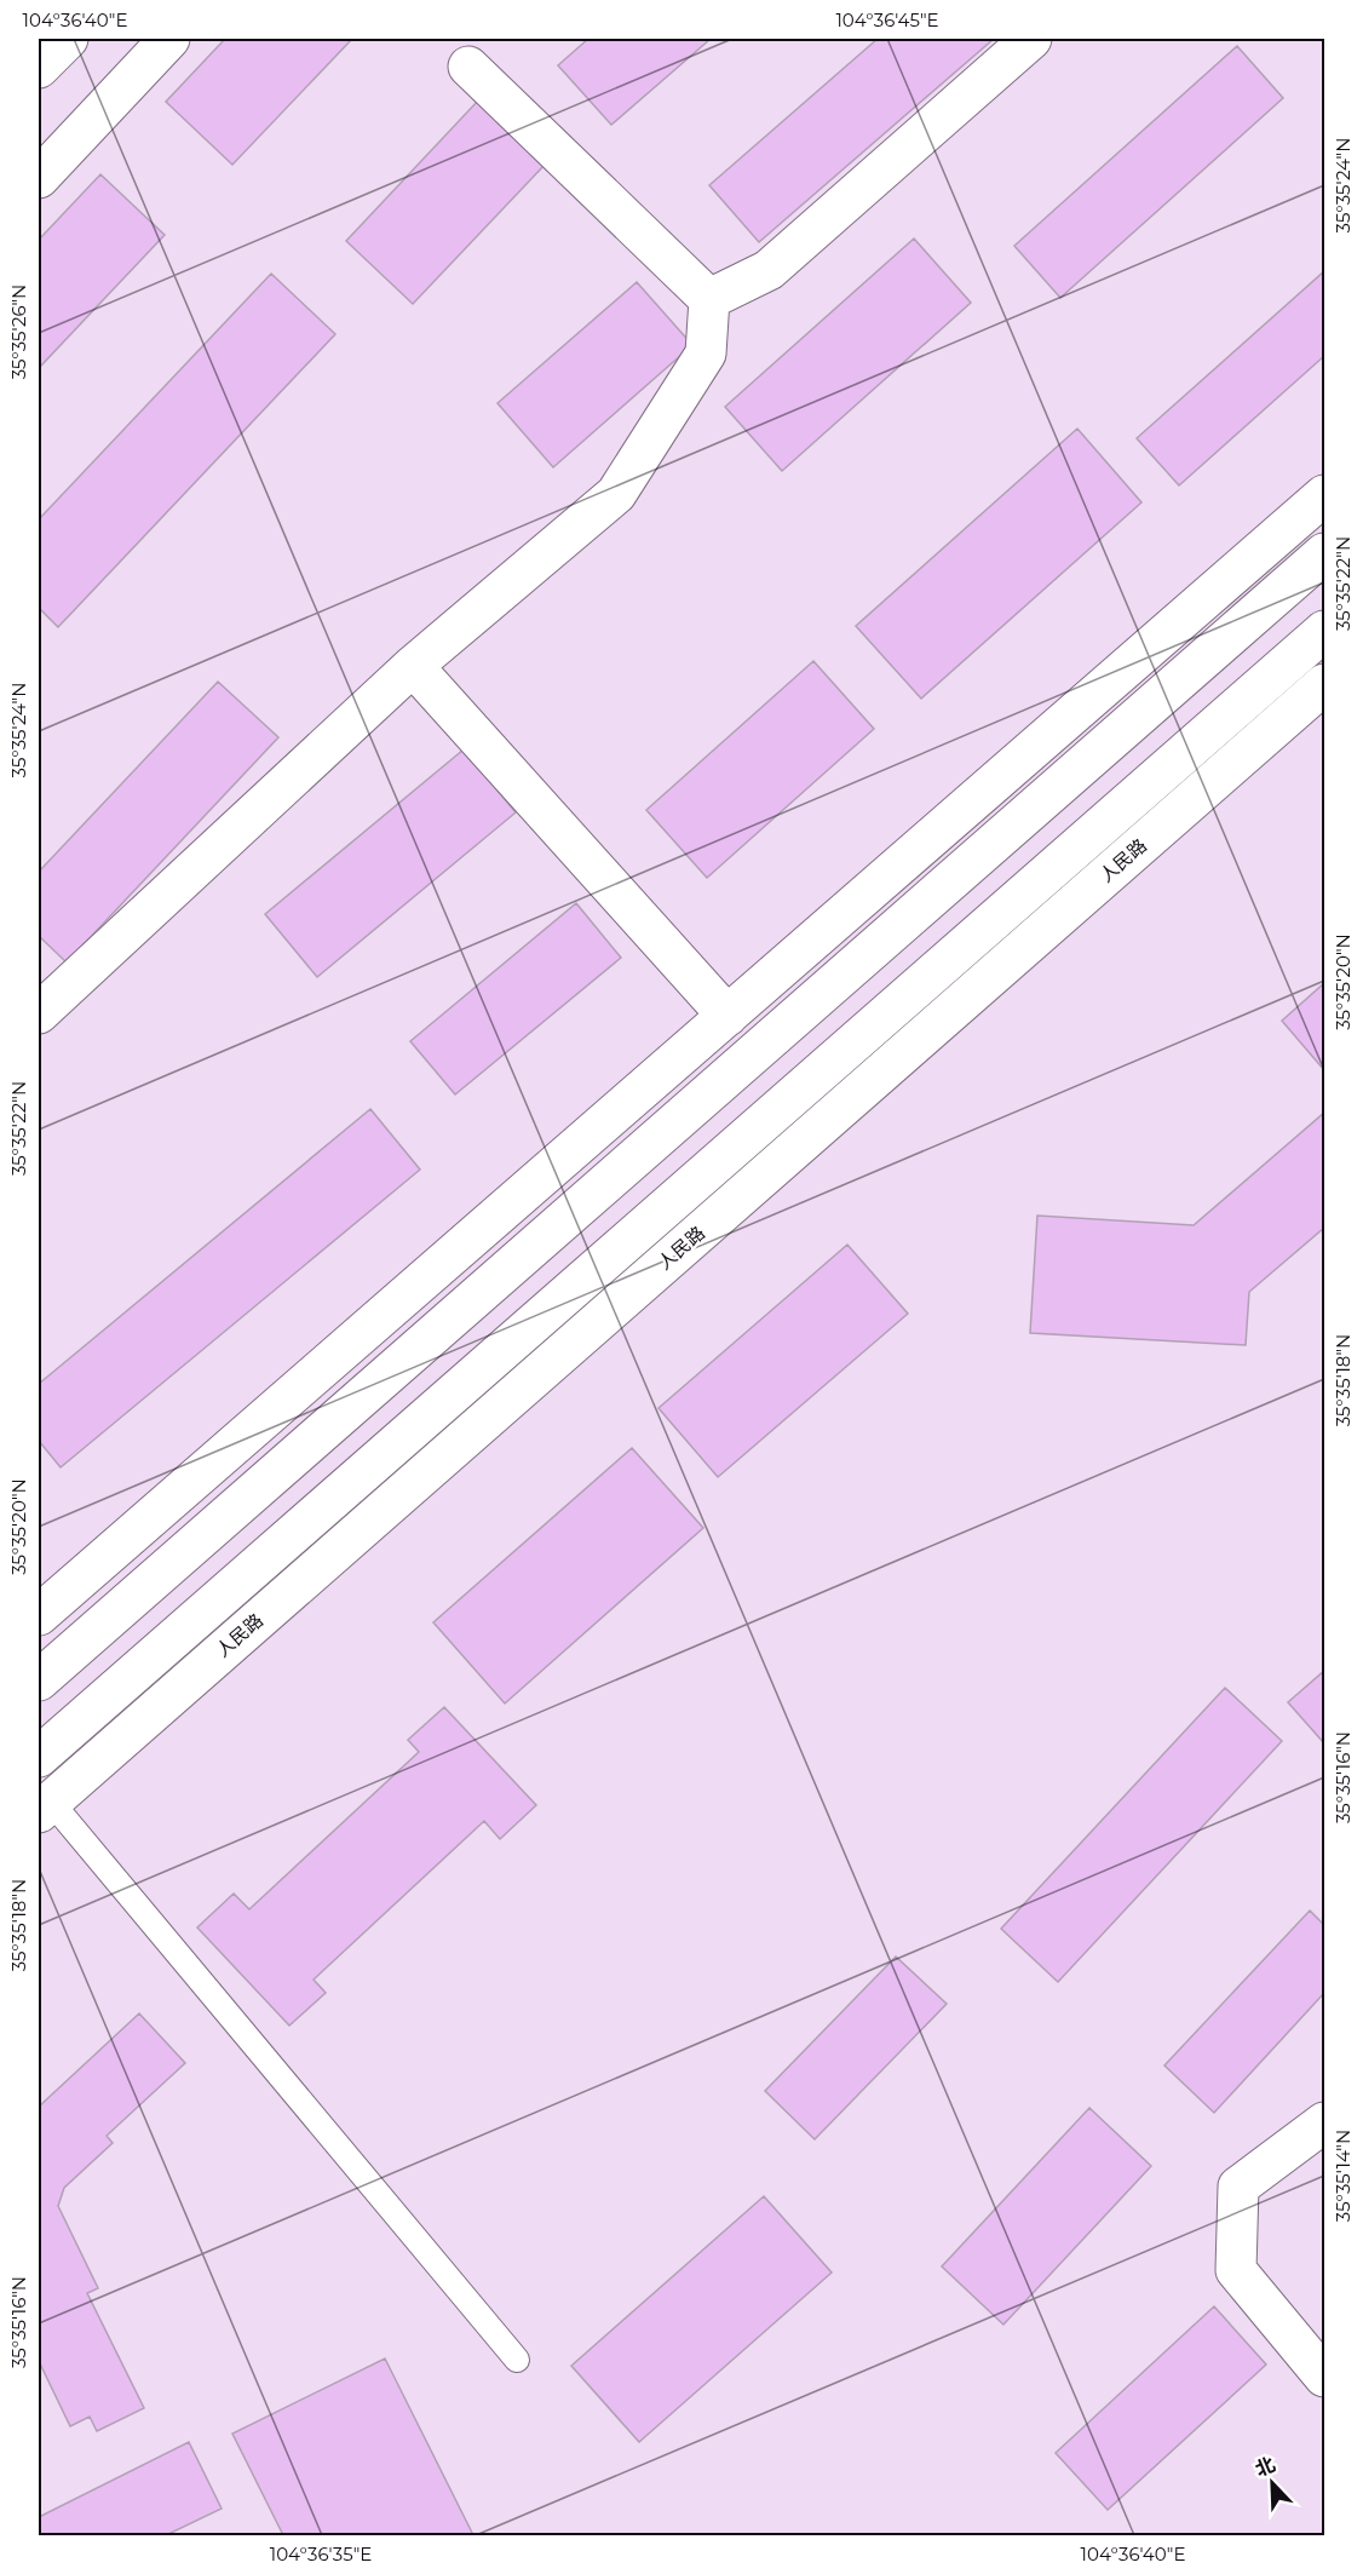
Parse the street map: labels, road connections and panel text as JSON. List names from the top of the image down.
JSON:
{
  "streets": {
    "street": ["人民路"]
  },
  "north": "top left",
  "coordinates": [
    "104°36'40\"E",
    "104°36'45\"E",
    "35°35'24\"N",
    "35°35'26\"N",
    "35°35'22\"N",
    "35°35'20\"N",
    "35°35'18\"N",
    "35°35'16\"N",
    "35°35'14\"N",
    "104°36'35\"E"
  ]
}
